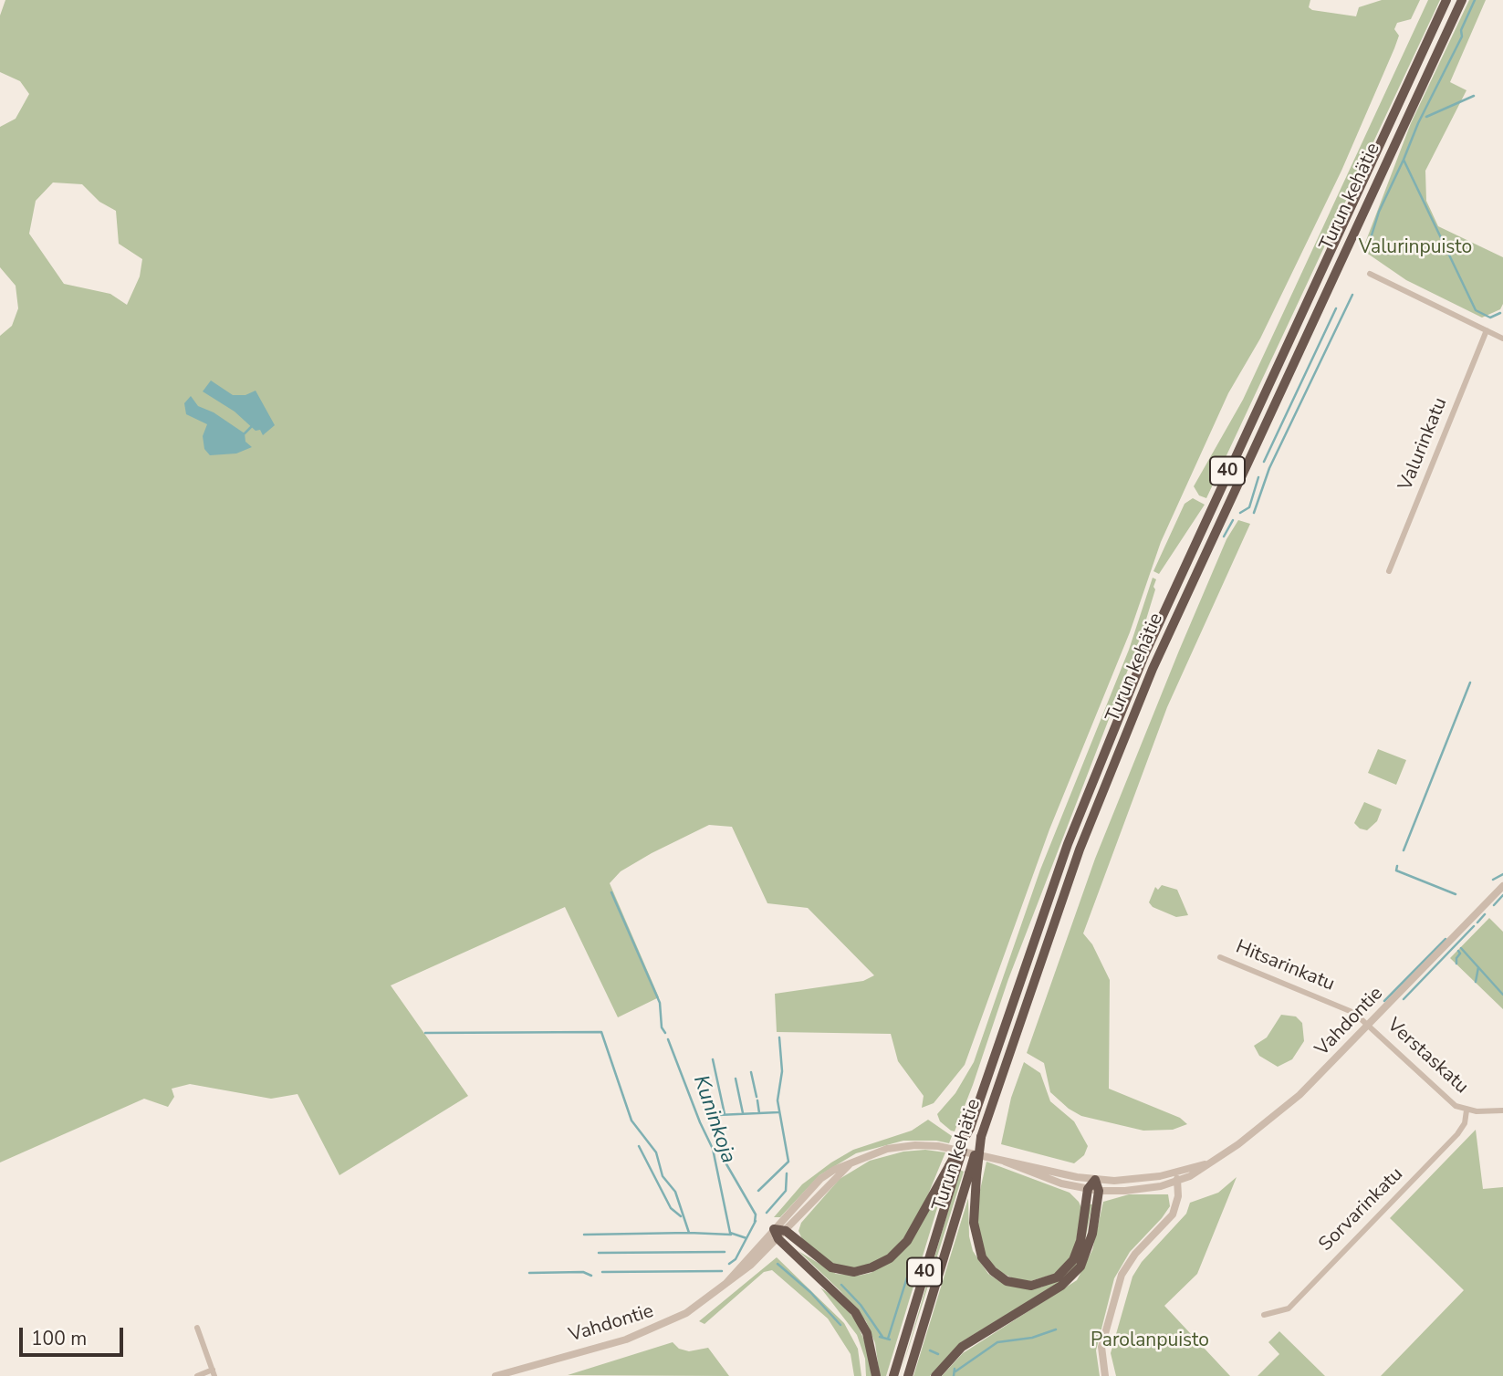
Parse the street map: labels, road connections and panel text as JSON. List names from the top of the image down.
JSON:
{
  "streets": {
    "highway": ["Turun kehätie", "40"],
    "street": [
      "Valurinkatu",
      "Hitsarinkatu",
      "Vahdontie",
      "Verstaskatu",
      "Sorvarinkatu"
    ]
  },
  "crossings": [
    ["Hitsarinkatu", "Vahdontie"],
    ["Hitsarinkatu", "Verstaskatu"],
    ["Vahdontie", "Verstaskatu"],
    ["Verstaskatu", "Sorvarinkatu"]
  ],
  "water": ["Kuninkoja"],
  "parks": ["Valurinpuisto", "Parolanpuisto"],
  "scale_bar": "100 m"
}
